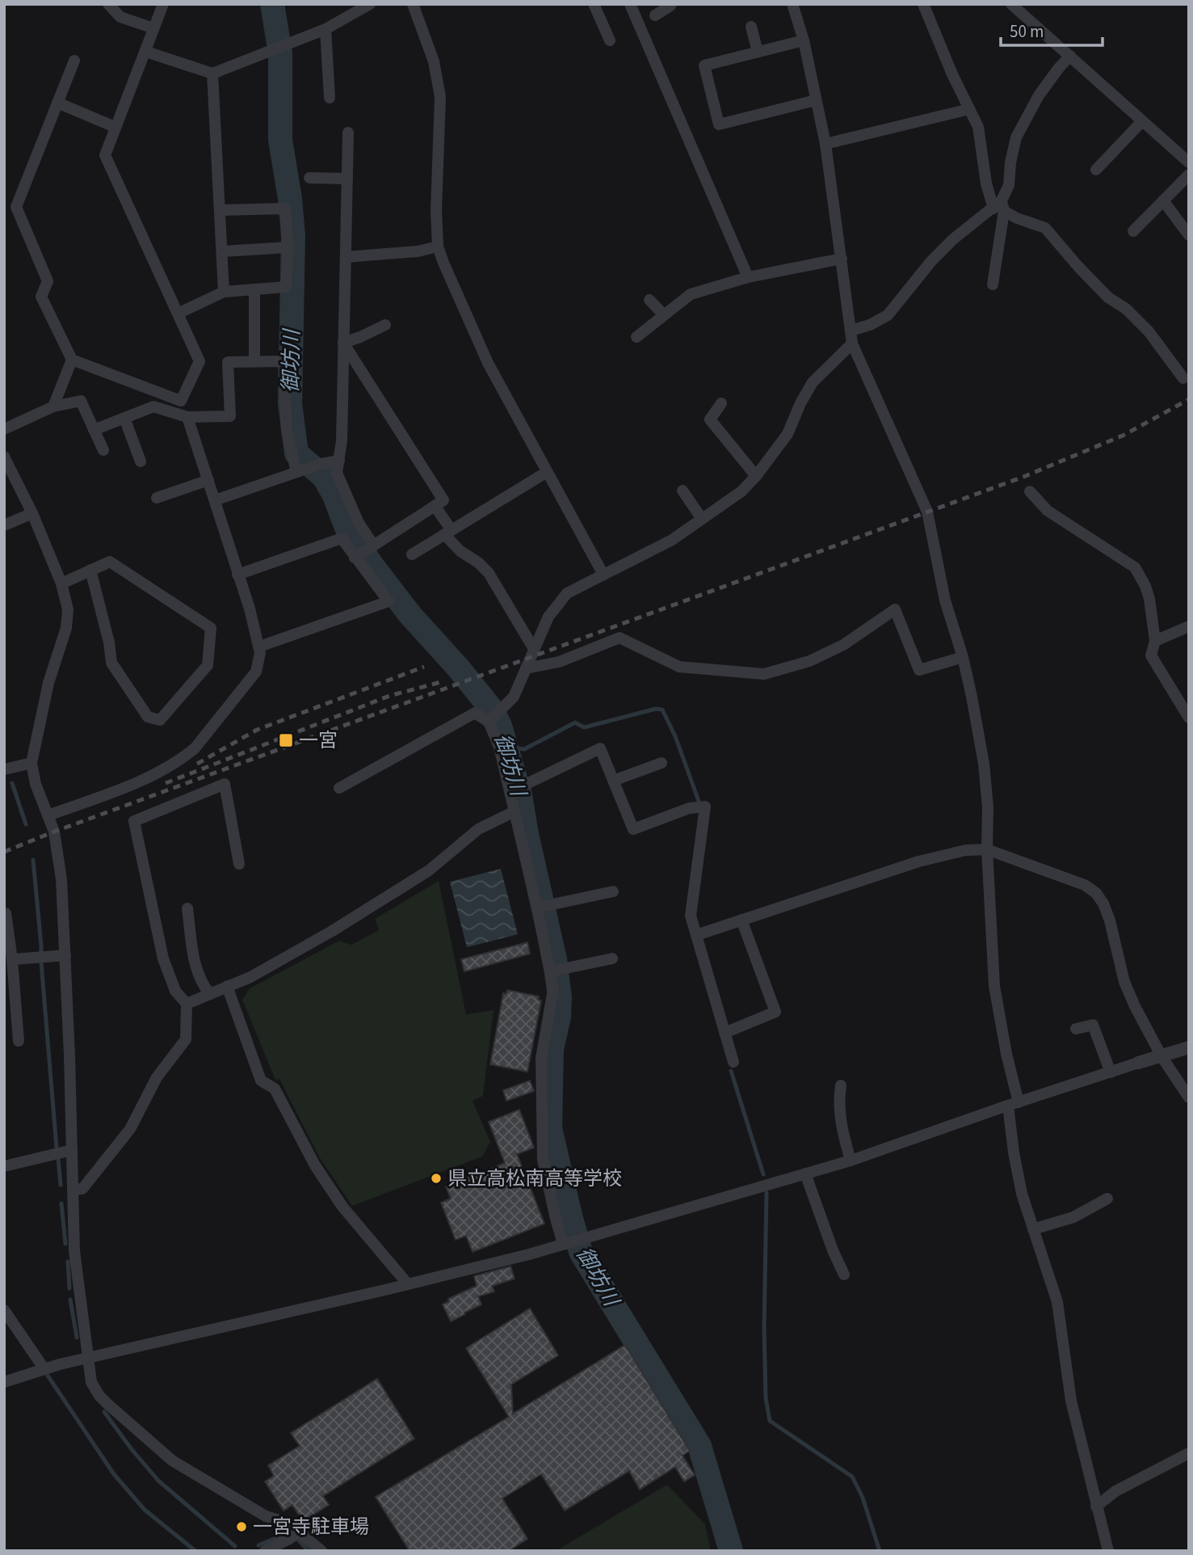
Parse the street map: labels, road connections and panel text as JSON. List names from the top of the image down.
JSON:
{
  "water": ["御坊川"],
  "places": {
    "transit": ["一宮"],
    "other": ["県立高松南高等学校", "一宮寺駐車場"]
  },
  "scale_bar": "50 m"
}
